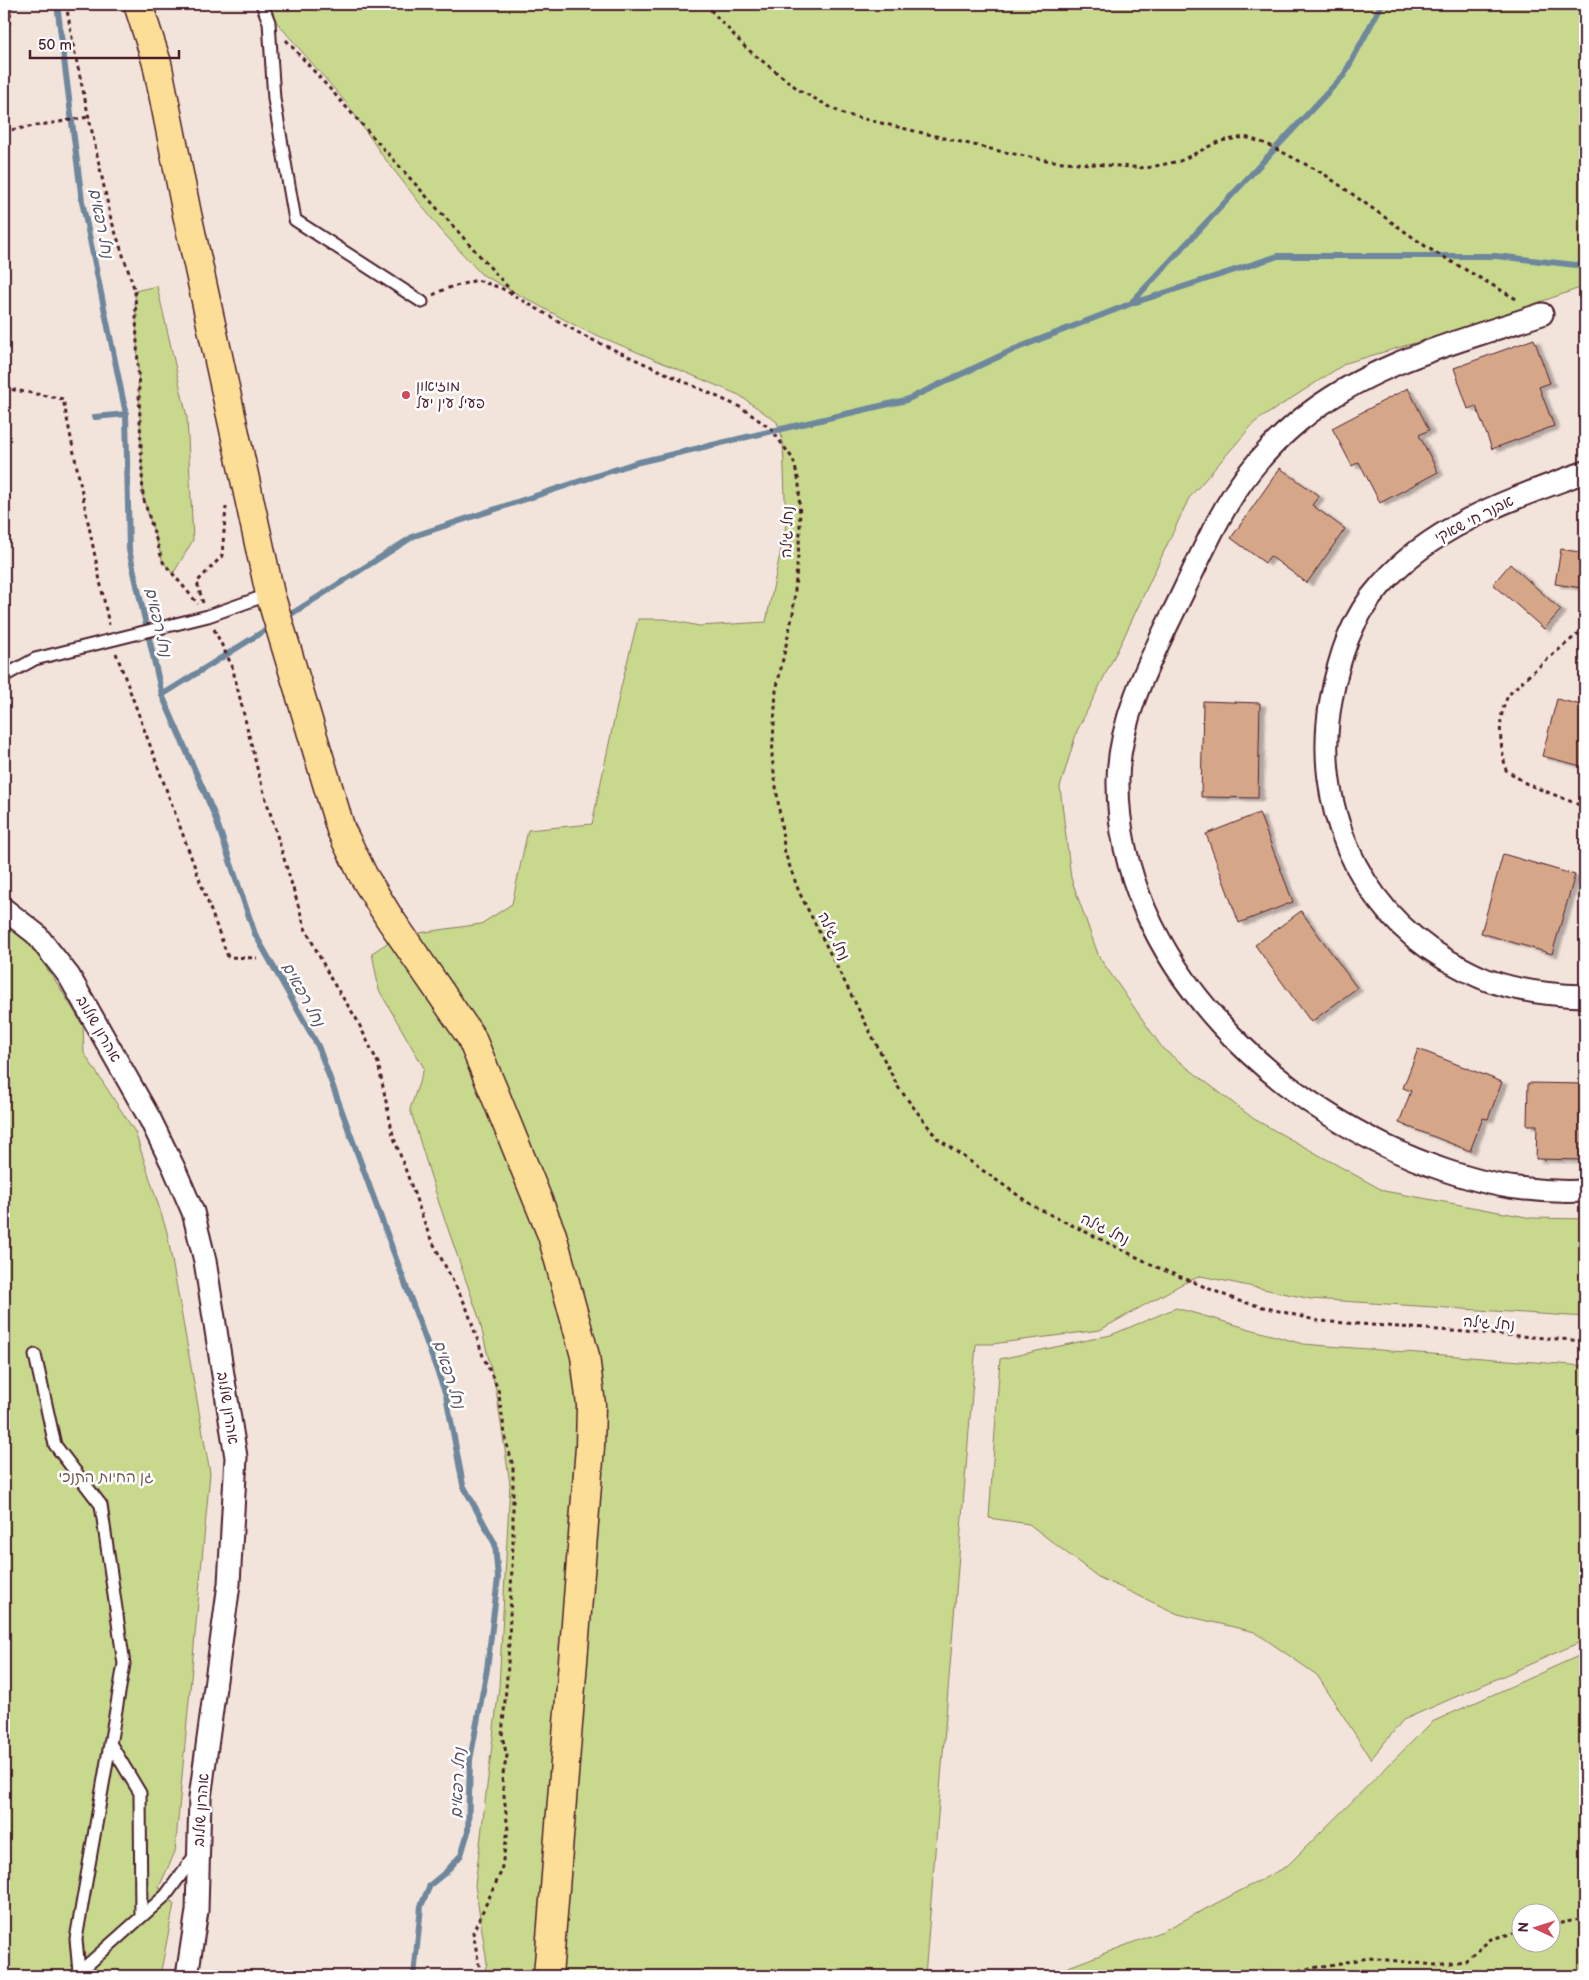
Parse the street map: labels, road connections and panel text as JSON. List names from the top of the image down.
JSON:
{
  "streets": {
    "street": ["אבנר חי שאקי", "אהרון שולוב"],
    "path": ["נחל גילה"]
  },
  "water": ["נחל רפאים"],
  "parks": ["גן החיות התנכי"],
  "places": ["מוזיאון פעיל עין יעל"],
  "scale_bar": "50 m",
  "north": "left"
}
